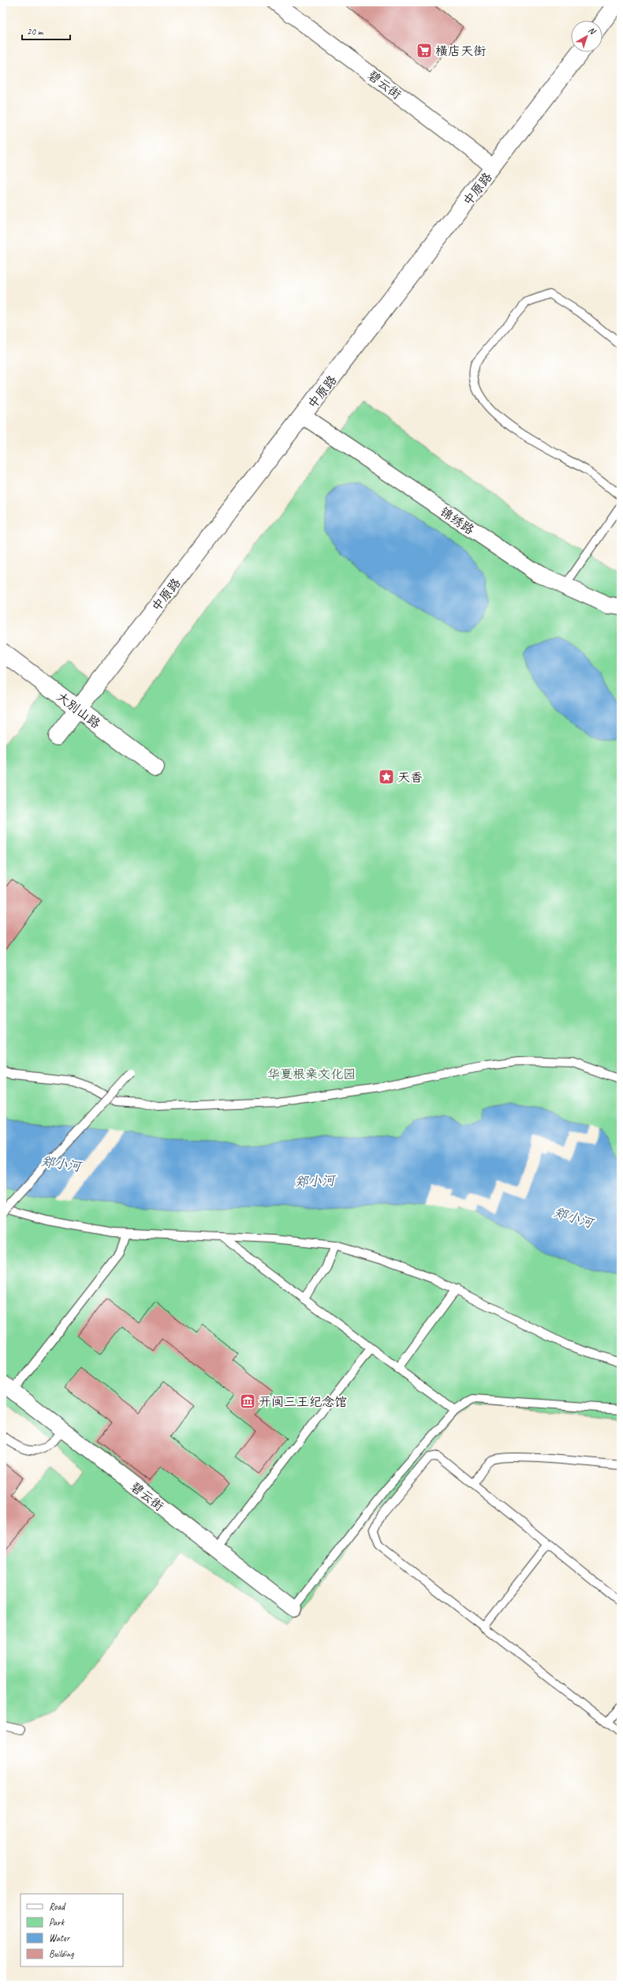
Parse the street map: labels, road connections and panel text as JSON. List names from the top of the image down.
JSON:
{
  "streets": {
    "main road": ["中原路", "大别山路"],
    "street": ["碧云街", "锦绣路"]
  },
  "crossings": [
    ["碧云街", "中原路"],
    ["中原路", "锦绣路"],
    ["中原路", "大别山路"]
  ],
  "water": ["郑小河"],
  "parks": ["华夏根亲文化园"],
  "places": {
    "supermarket": ["横店天街"],
    "place": ["天香"],
    "museum": ["开闽三王纪念馆"]
  },
  "legend": [
    "Road",
    "Park",
    "Water",
    "Building"
  ],
  "scale_bar": "20 m",
  "north": "top right"
}
